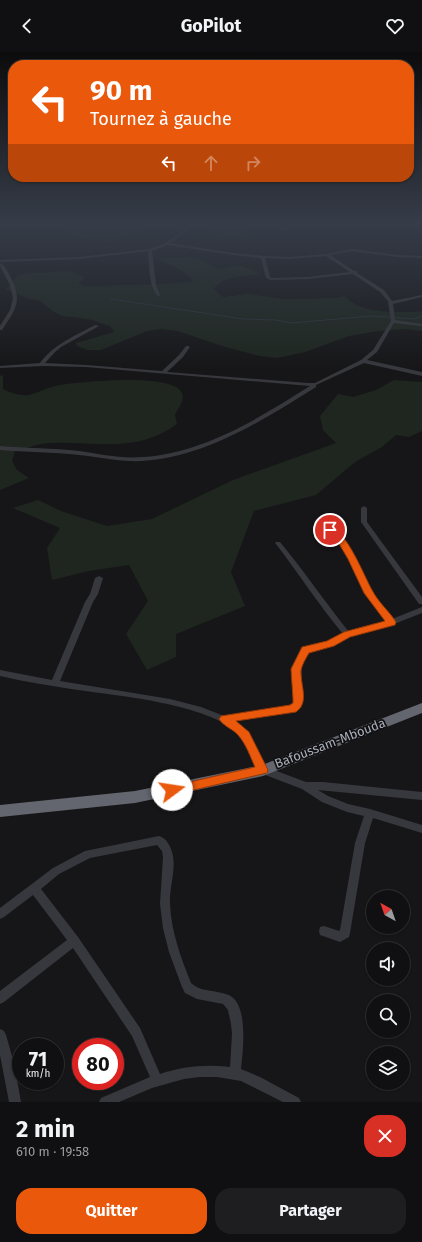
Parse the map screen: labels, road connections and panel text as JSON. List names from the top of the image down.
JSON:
{
  "streets": {
    "highway": ["Bafoussam-Mbouda"]
  },
  "north": "top left",
  "page": {
    "header": "GoPilot",
    "turn": ["90 m", "Tournez à gauche"],
    "speed": "71 km/h",
    "limit": "80",
    "heading": ["2 min", "610 m · 19:58"],
    "buttons": ["Quitter", "Partager"]
  }
}
